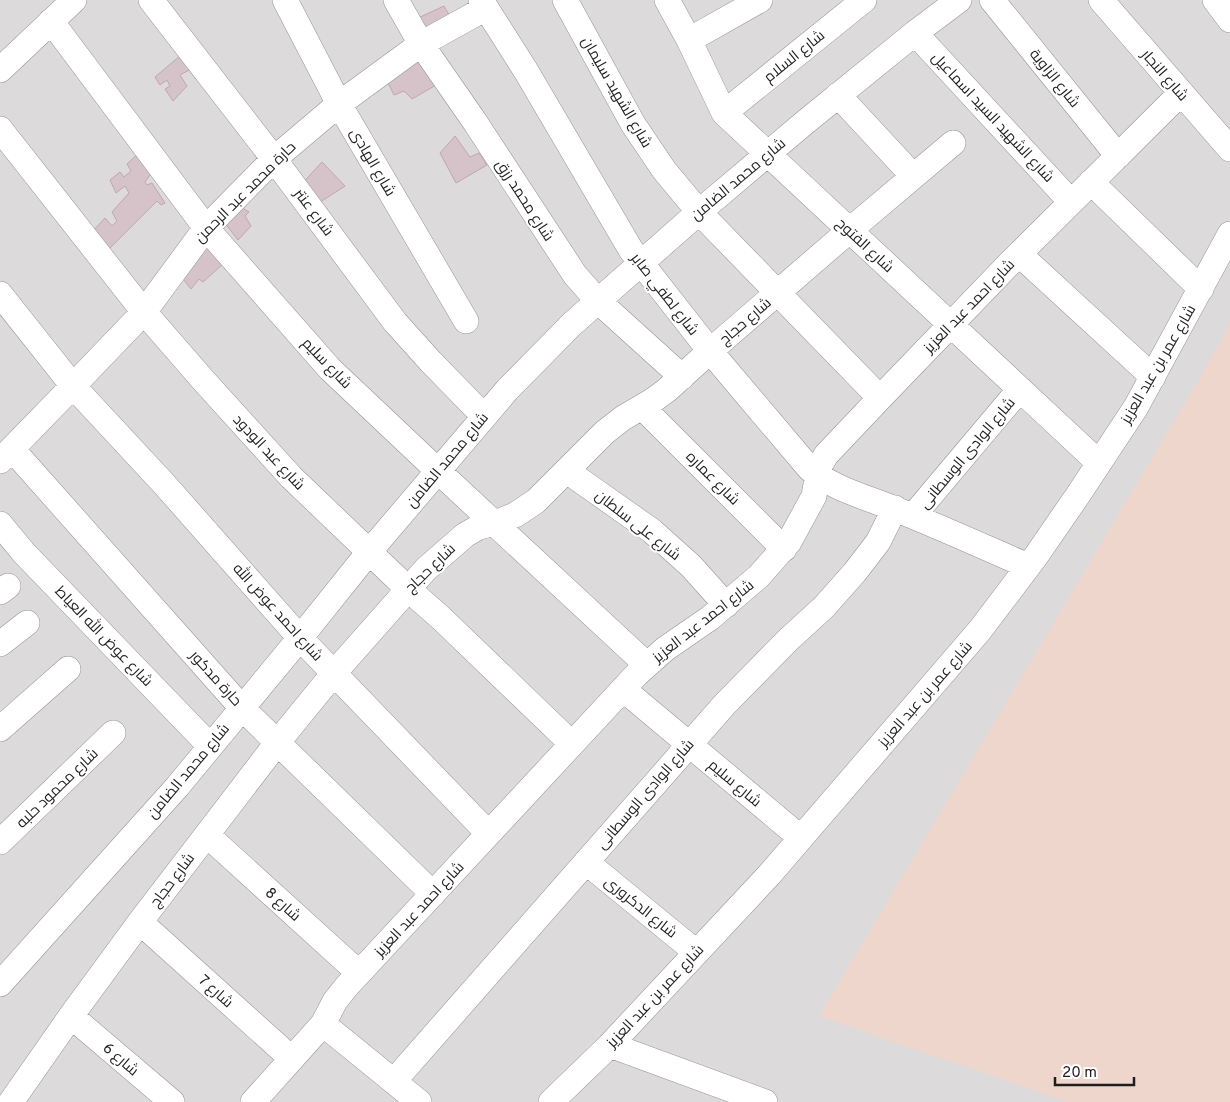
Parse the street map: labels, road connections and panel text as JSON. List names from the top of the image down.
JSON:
{
  "streets": {
    "street": [
      "شارع السلام",
      "شارع النجار",
      "شارع الزاوية",
      "شارع الشهيد سليمان",
      "شارع الشهيد السيد اسماعيل",
      "شارع الهادى",
      "شارع محمد الضامن",
      "حارة محمد عبد الرحمن",
      "شارع محمد رزق",
      "شارع عنتر",
      "شارع الفتوح",
      "شارع لطفي صابر",
      "شارع احمد عبد العزيز",
      "شارع حجاج",
      "شارع سليم",
      "شارع عمر بن عبد العزيز",
      "شارع عبد الودود",
      "شارع الوادى الوسطانى",
      "شارع عماره",
      "شارع على سلطان",
      "شارع احمد عوض الله",
      "شارع عوض الله العياط",
      "حارة مدكور",
      "شارع محمود حلبه",
      "شارع 8",
      "شارع الدكرورى",
      "شارع 7",
      "شارع 6"
    ]
  },
  "crossings": [
    ["شارع السلام", "شارع الفتوح"],
    ["شارع النجار", "شارع احمد عبد العزيز"],
    ["شارع الزاوية", "شارع احمد عبد العزيز"],
    ["شارع الشهيد سليمان", "شارع محمد الضامن"],
    ["شارع الشهيد سليمان", "شارع احمد عبد العزيز"],
    ["شارع الشهيد سليمان", "شارع حجاج"],
    ["شارع الشهيد السيد اسماعيل", "شارع محمد الضامن"],
    ["شارع الشهيد السيد اسماعيل", "شارع احمد عبد العزيز"],
    ["شارع الهادى", "حارة محمد عبد الرحمن"],
    ["شارع محمد الضامن", "شارع محمد رزق"],
    ["شارع محمد الضامن", "شارع عنتر"],
    ["شارع محمد الضامن", "شارع الفتوح"],
    ["شارع محمد الضامن", "شارع لطفي صابر"],
    ["شارع محمد الضامن", "شارع سليم"],
    ["شارع محمد الضامن", "شارع عبد الودود"],
    ["شارع محمد الضامن", "شارع احمد عوض الله"],
    ["شارع محمد الضامن", "شارع عوض الله العياط"],
    ["شارع محمد الضامن", "حارة مدكور"],
    ["حارة محمد عبد الرحمن", "شارع محمد رزق"],
    ["حارة محمد عبد الرحمن", "شارع عنتر"],
    ["حارة محمد عبد الرحمن", "شارع لطفي صابر"],
    ["حارة محمد عبد الرحمن", "شارع سليم"],
    ["حارة محمد عبد الرحمن", "شارع عبد الودود"],
    ["حارة محمد عبد الرحمن", "شارع احمد عوض الله"],
    ["حارة محمد عبد الرحمن", "حارة مدكور"],
    ["شارع محمد رزق", "شارع حجاج"],
    ["شارع الفتوح", "شارع احمد عبد العزيز"],
    ["شارع الفتوح", "شارع حجاج"],
    ["شارع الفتوح", "شارع عمر بن عبد العزيز"],
    ["شارع الفتوح", "شارع الوادى الوسطانى"],
    ["شارع لطفي صابر", "شارع احمد عبد العزيز"],
    ["شارع لطفي صابر", "شارع حجاج"],
    ["شارع لطفي صابر", "شارع عمر بن عبد العزيز"],
    ["شارع لطفي صابر", "شارع الوادى الوسطانى"],
    ["شارع احمد عبد العزيز", "شارع سليم"],
    ["شارع احمد عبد العزيز", "شارع عبد الودود"],
    ["شارع احمد عبد العزيز", "شارع عماره"],
    ["شارع احمد عبد العزيز", "شارع على سلطان"],
    ["شارع احمد عبد العزيز", "شارع احمد عوض الله"],
    ["شارع احمد عبد العزيز", "حارة مدكور"],
    ["شارع احمد عبد العزيز", "شارع 8"],
    ["شارع احمد عبد العزيز", "شارع 7"],
    ["شارع حجاج", "شارع سليم"],
    ["شارع حجاج", "شارع عبد الودود"],
    ["شارع حجاج", "شارع عماره"],
    ["شارع حجاج", "شارع على سلطان"],
    ["شارع حجاج", "شارع احمد عوض الله"],
    ["شارع حجاج", "حارة مدكور"],
    ["شارع حجاج", "شارع 8"],
    ["شارع حجاج", "شارع 7"],
    ["شارع حجاج", "شارع 6"],
    ["شارع سليم", "شارع عمر بن عبد العزيز"],
    ["شارع سليم", "شارع الوادى الوسطانى"],
    ["شارع عمر بن عبد العزيز", "شارع الدكرورى"],
    ["شارع الوادى الوسطانى", "شارع الدكرورى"]
  ],
  "scale_bar": "20 m"
}
